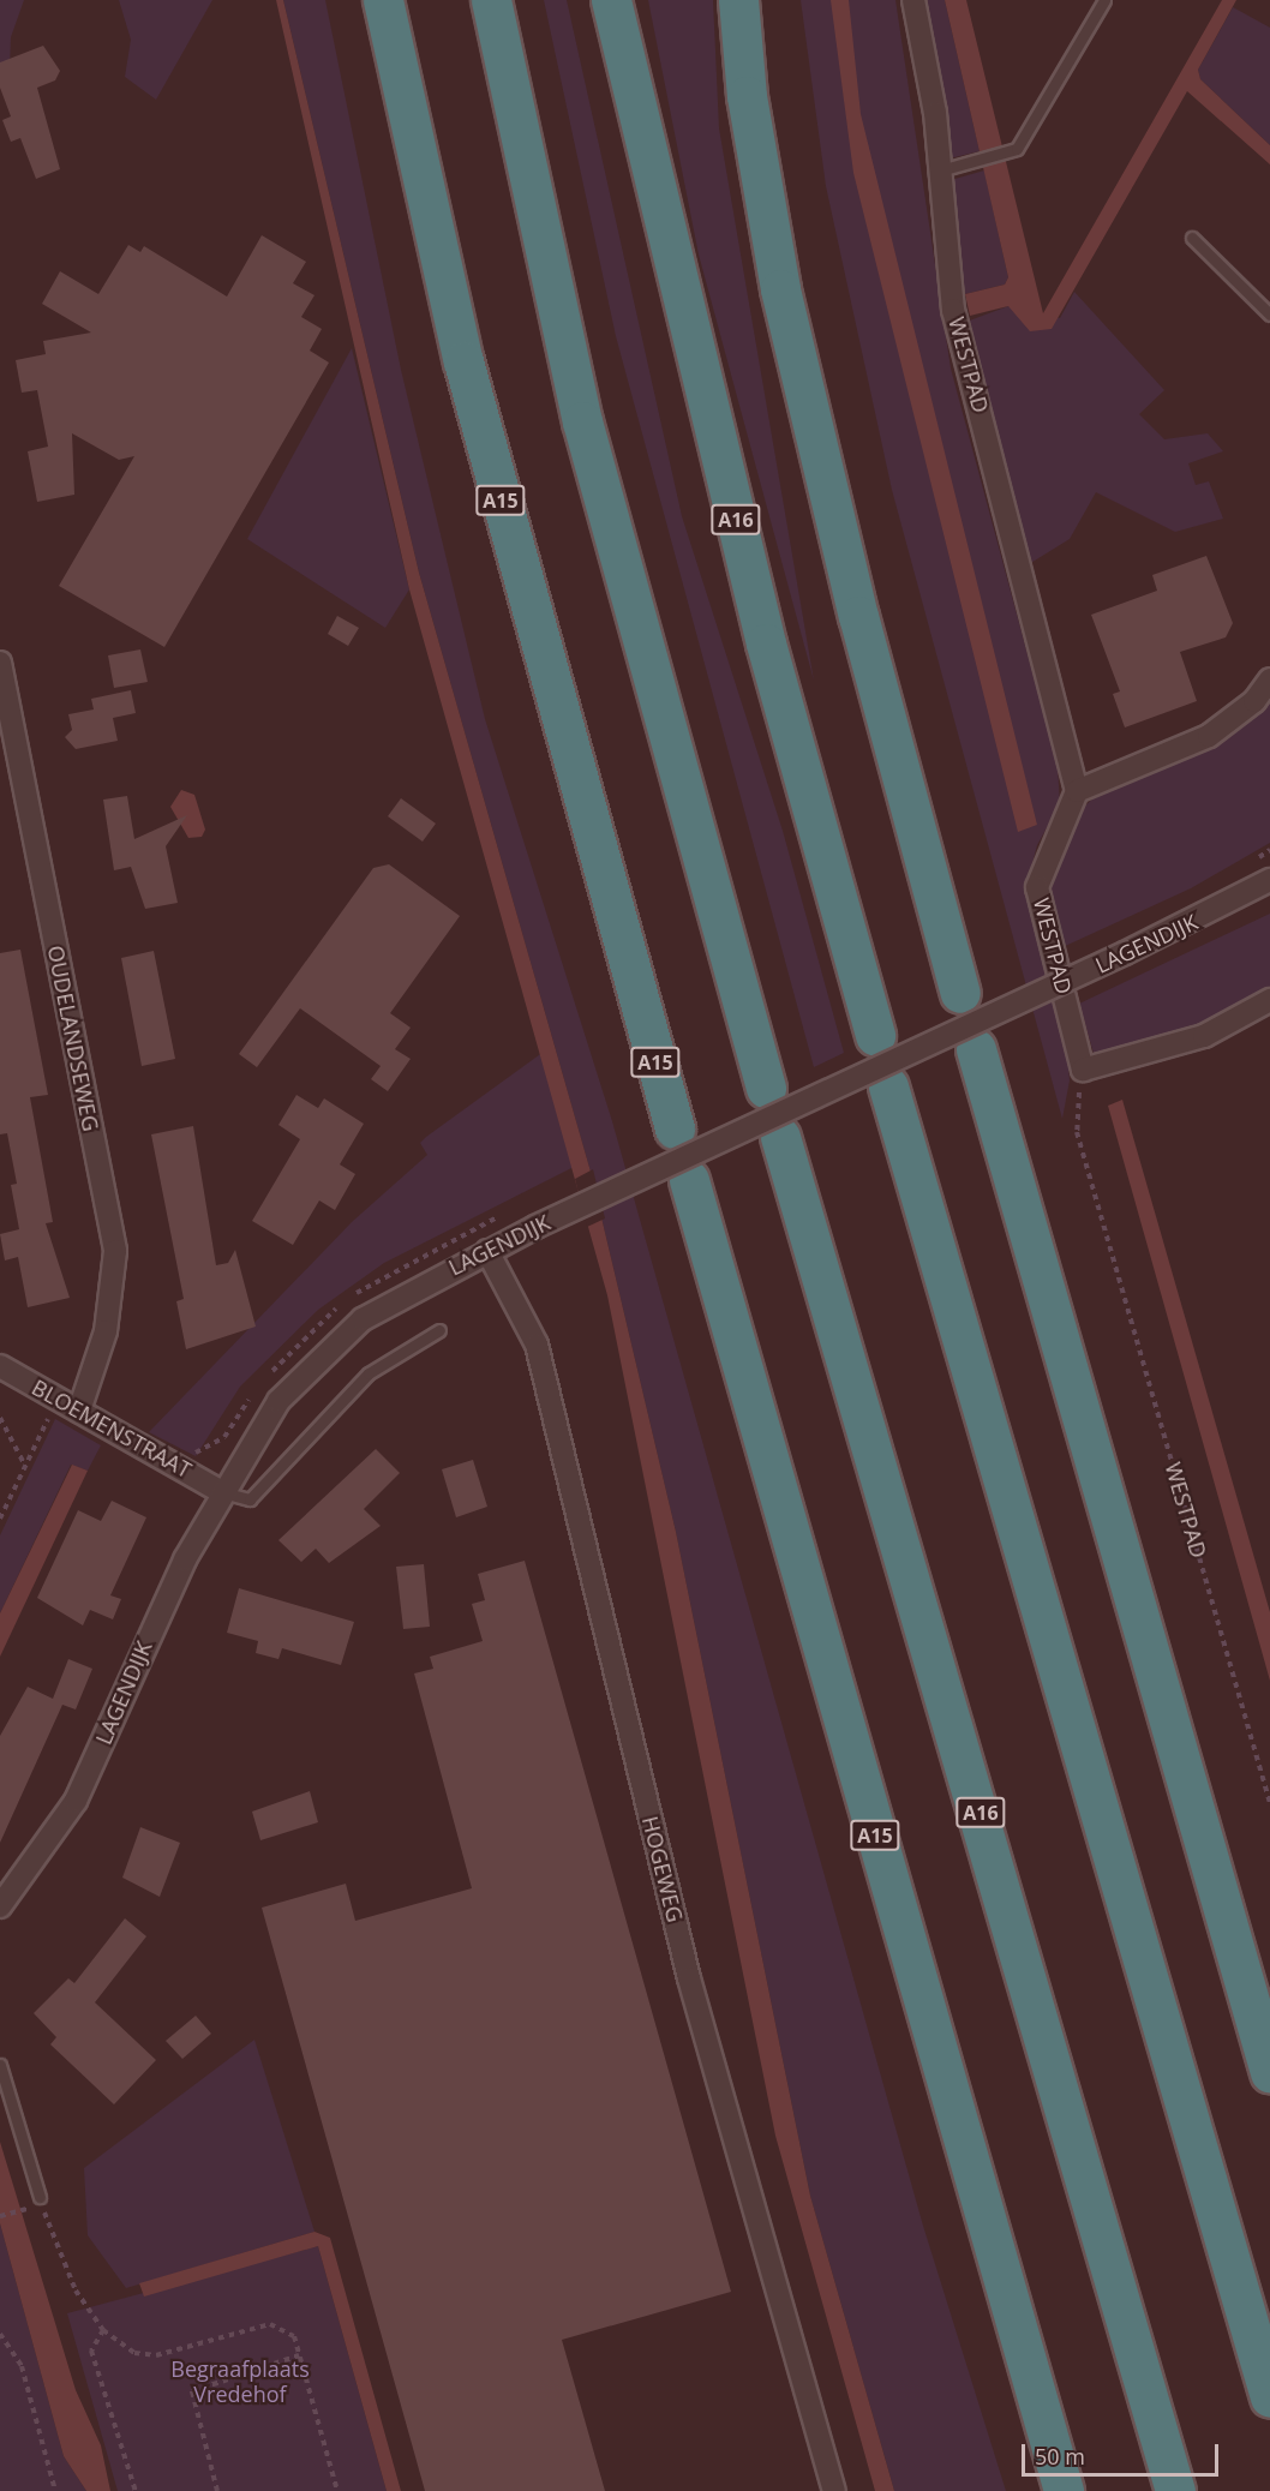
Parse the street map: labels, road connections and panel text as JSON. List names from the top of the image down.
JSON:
{
  "streets": {
    "highway": ["A15", "A16"],
    "street": [
      "WESTPAD",
      "LAGENDIJK",
      "OUDELANDSEWEG",
      "BLOEMENSTRAAT",
      "HOGEWEG"
    ]
  },
  "crossings": [
    ["LAGENDIJK", "BLOEMENSTRAAT"],
    ["LAGENDIJK", "HOGEWEG"],
    ["OUDELANDSEWEG", "BLOEMENSTRAAT"]
  ],
  "parks": ["Begraafplaats Vredehof"],
  "scale_bar": "50 m"
}
